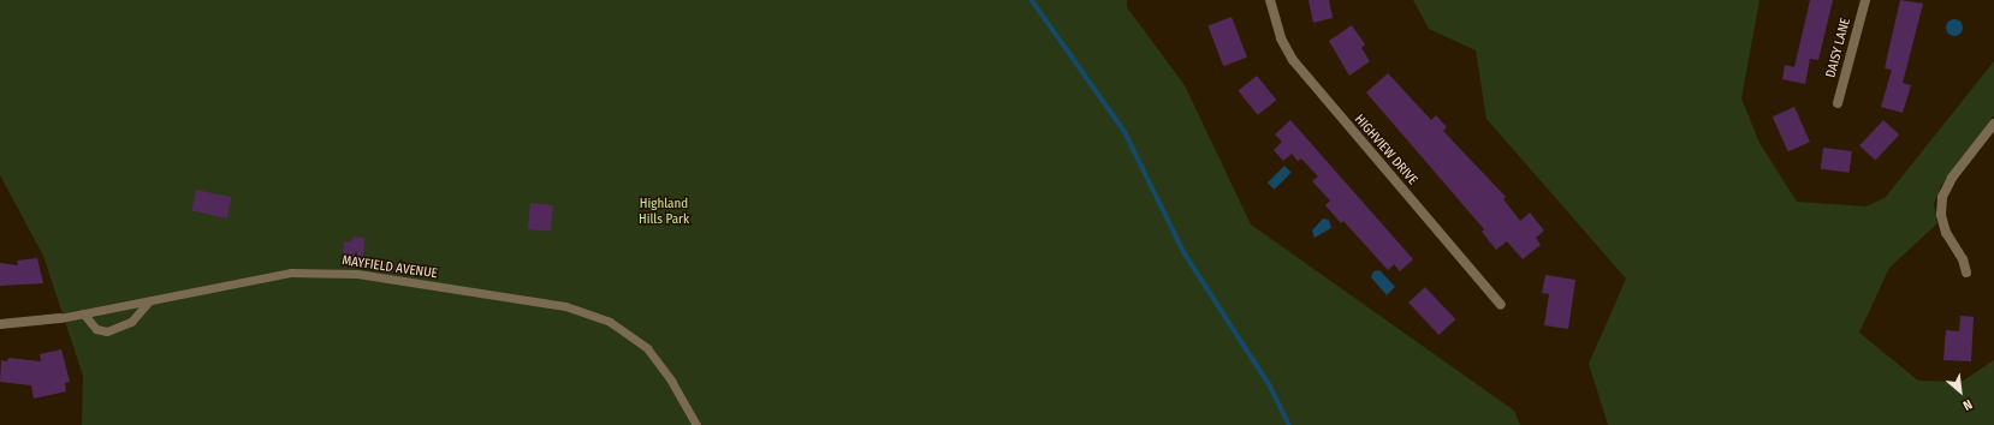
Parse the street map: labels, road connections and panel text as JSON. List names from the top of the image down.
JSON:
{
  "streets": {
    "street": ["DAISY LANE", "HIGHVIEW DRIVE", "MAYFIELD AVENUE"]
  },
  "parks": ["Highland Hills Park"],
  "north": "bottom right"
}
